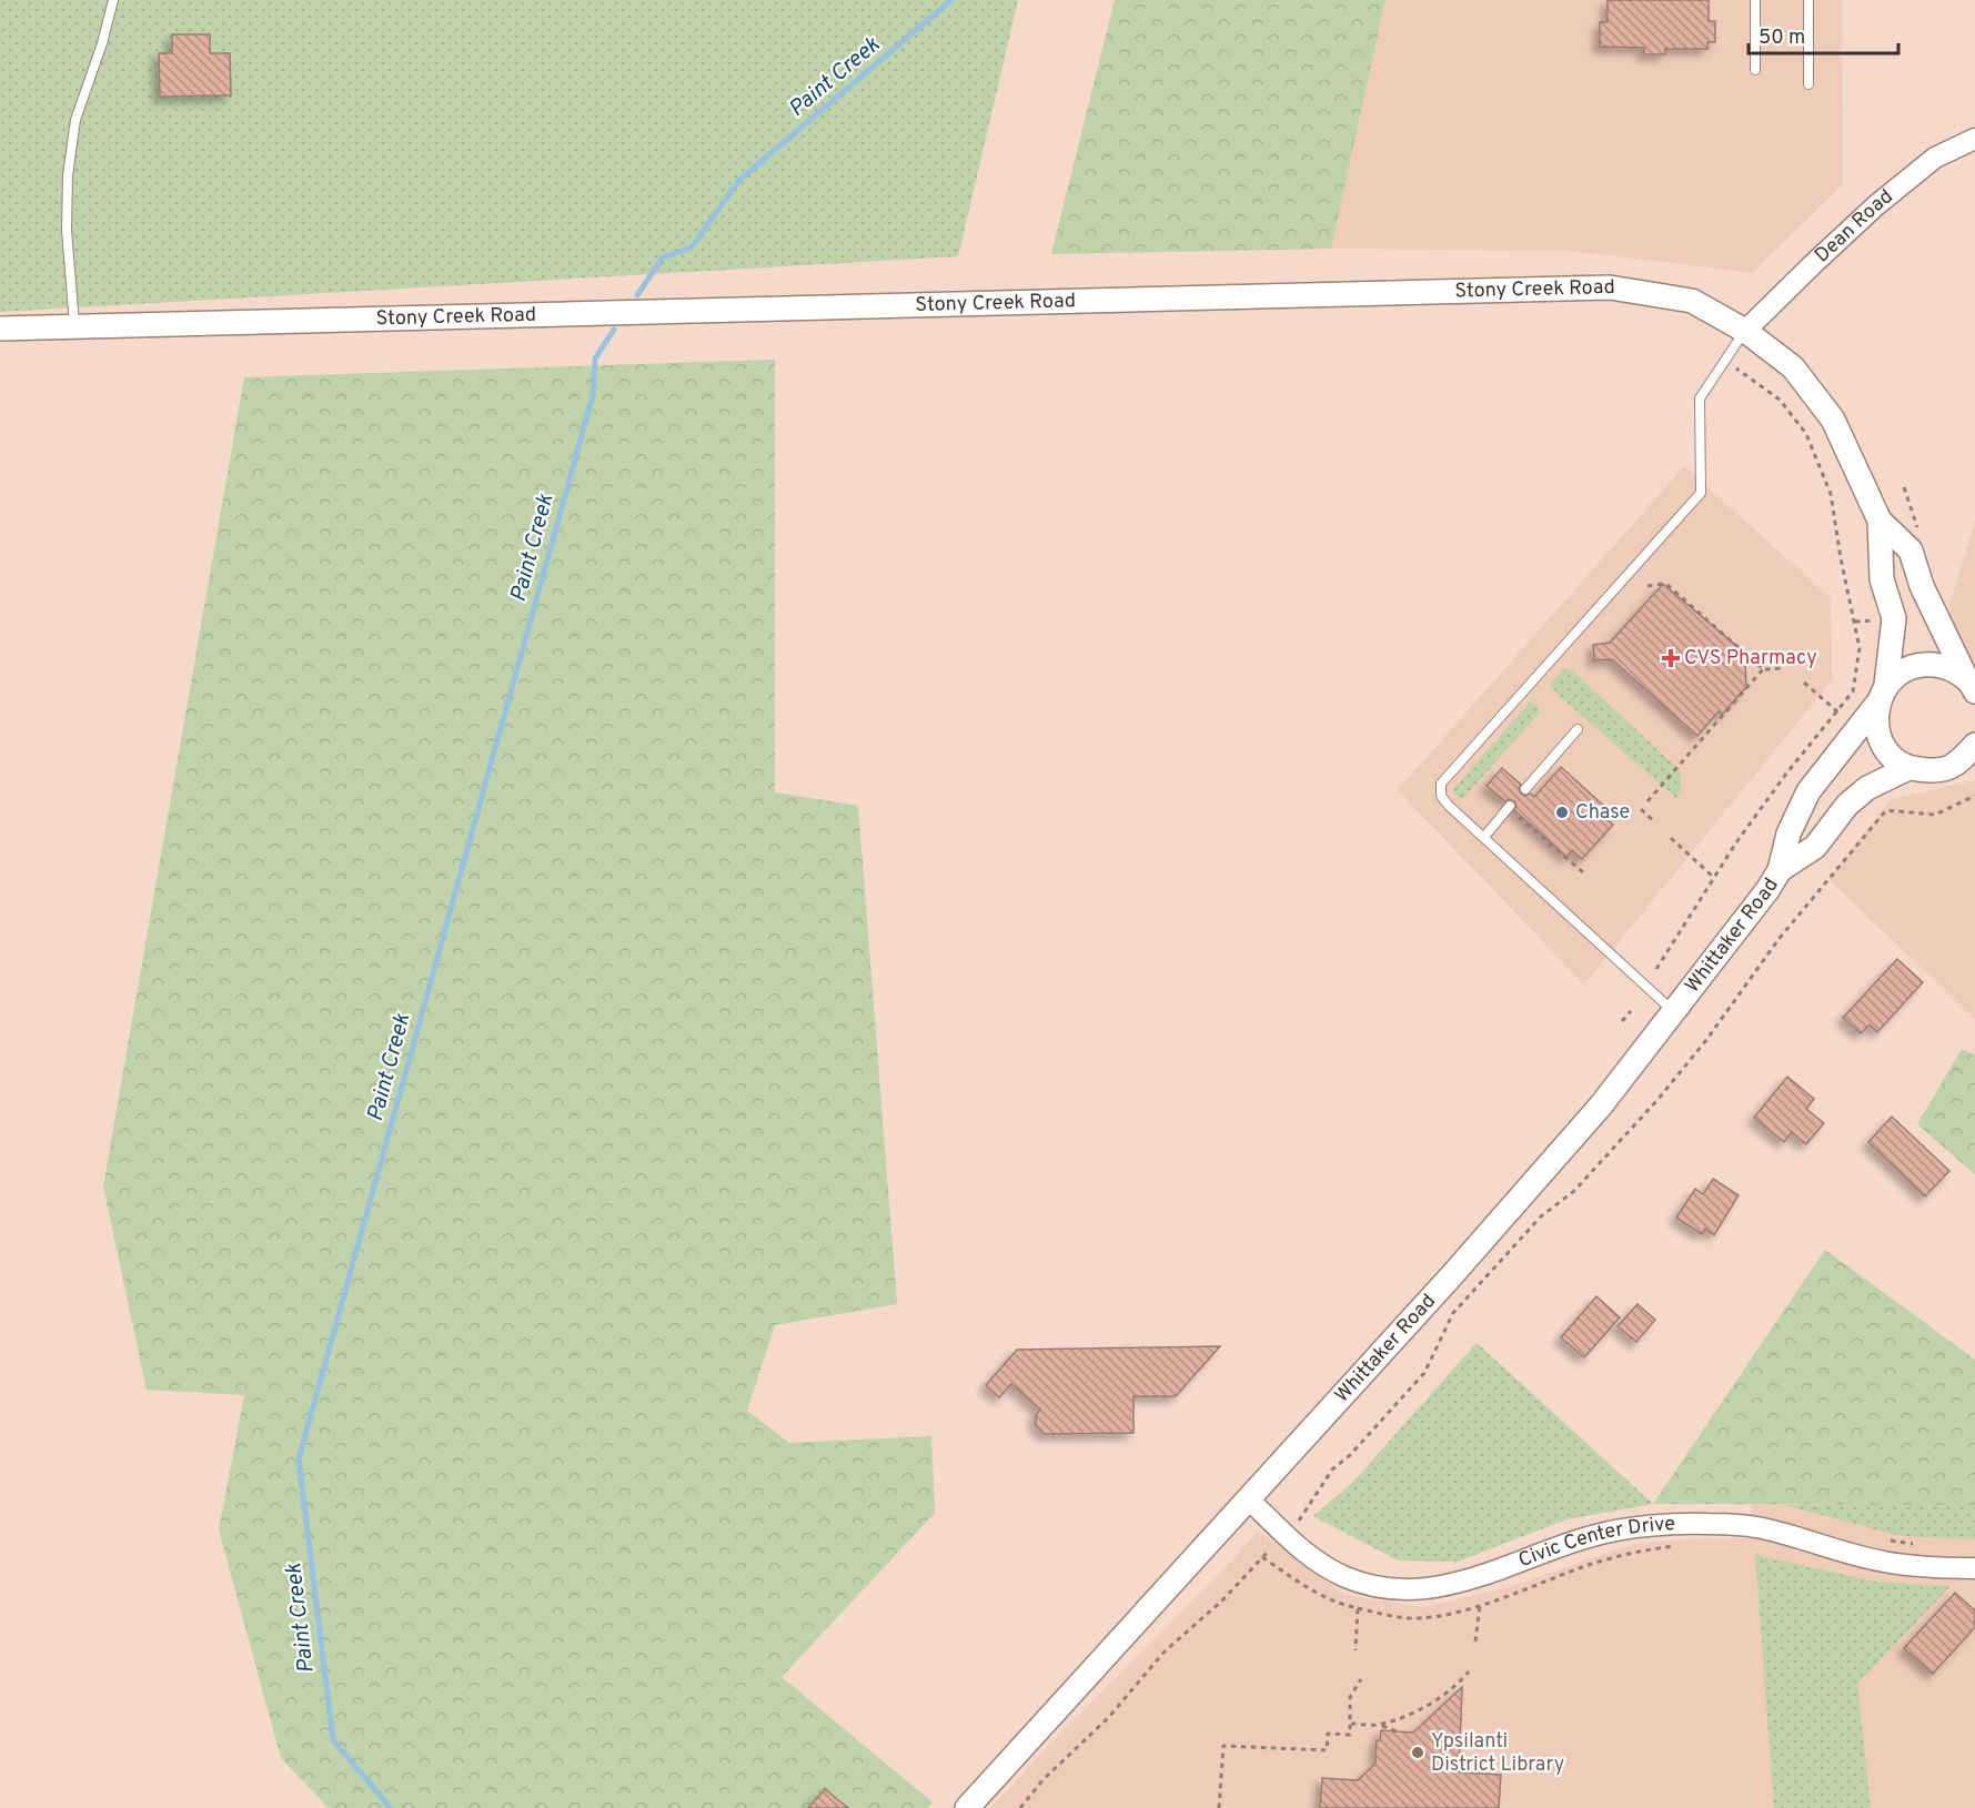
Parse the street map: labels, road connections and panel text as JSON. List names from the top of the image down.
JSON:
{
  "streets": {
    "main road": ["Stony Creek Road", "Whittaker Road"],
    "street": ["Dean Road", "Civic Center Drive"]
  },
  "crossings": [
    ["Dean Road", "Stony Creek Road"],
    ["Stony Creek Road", "Whittaker Road"],
    ["Whittaker Road", "Civic Center Drive"]
  ],
  "water": ["Paint Creek"],
  "places": {
    "health": ["CVS Pharmacy"],
    "other": ["Chase", "Ypsilanti District Library"]
  },
  "scale_bar": "50 m"
}
